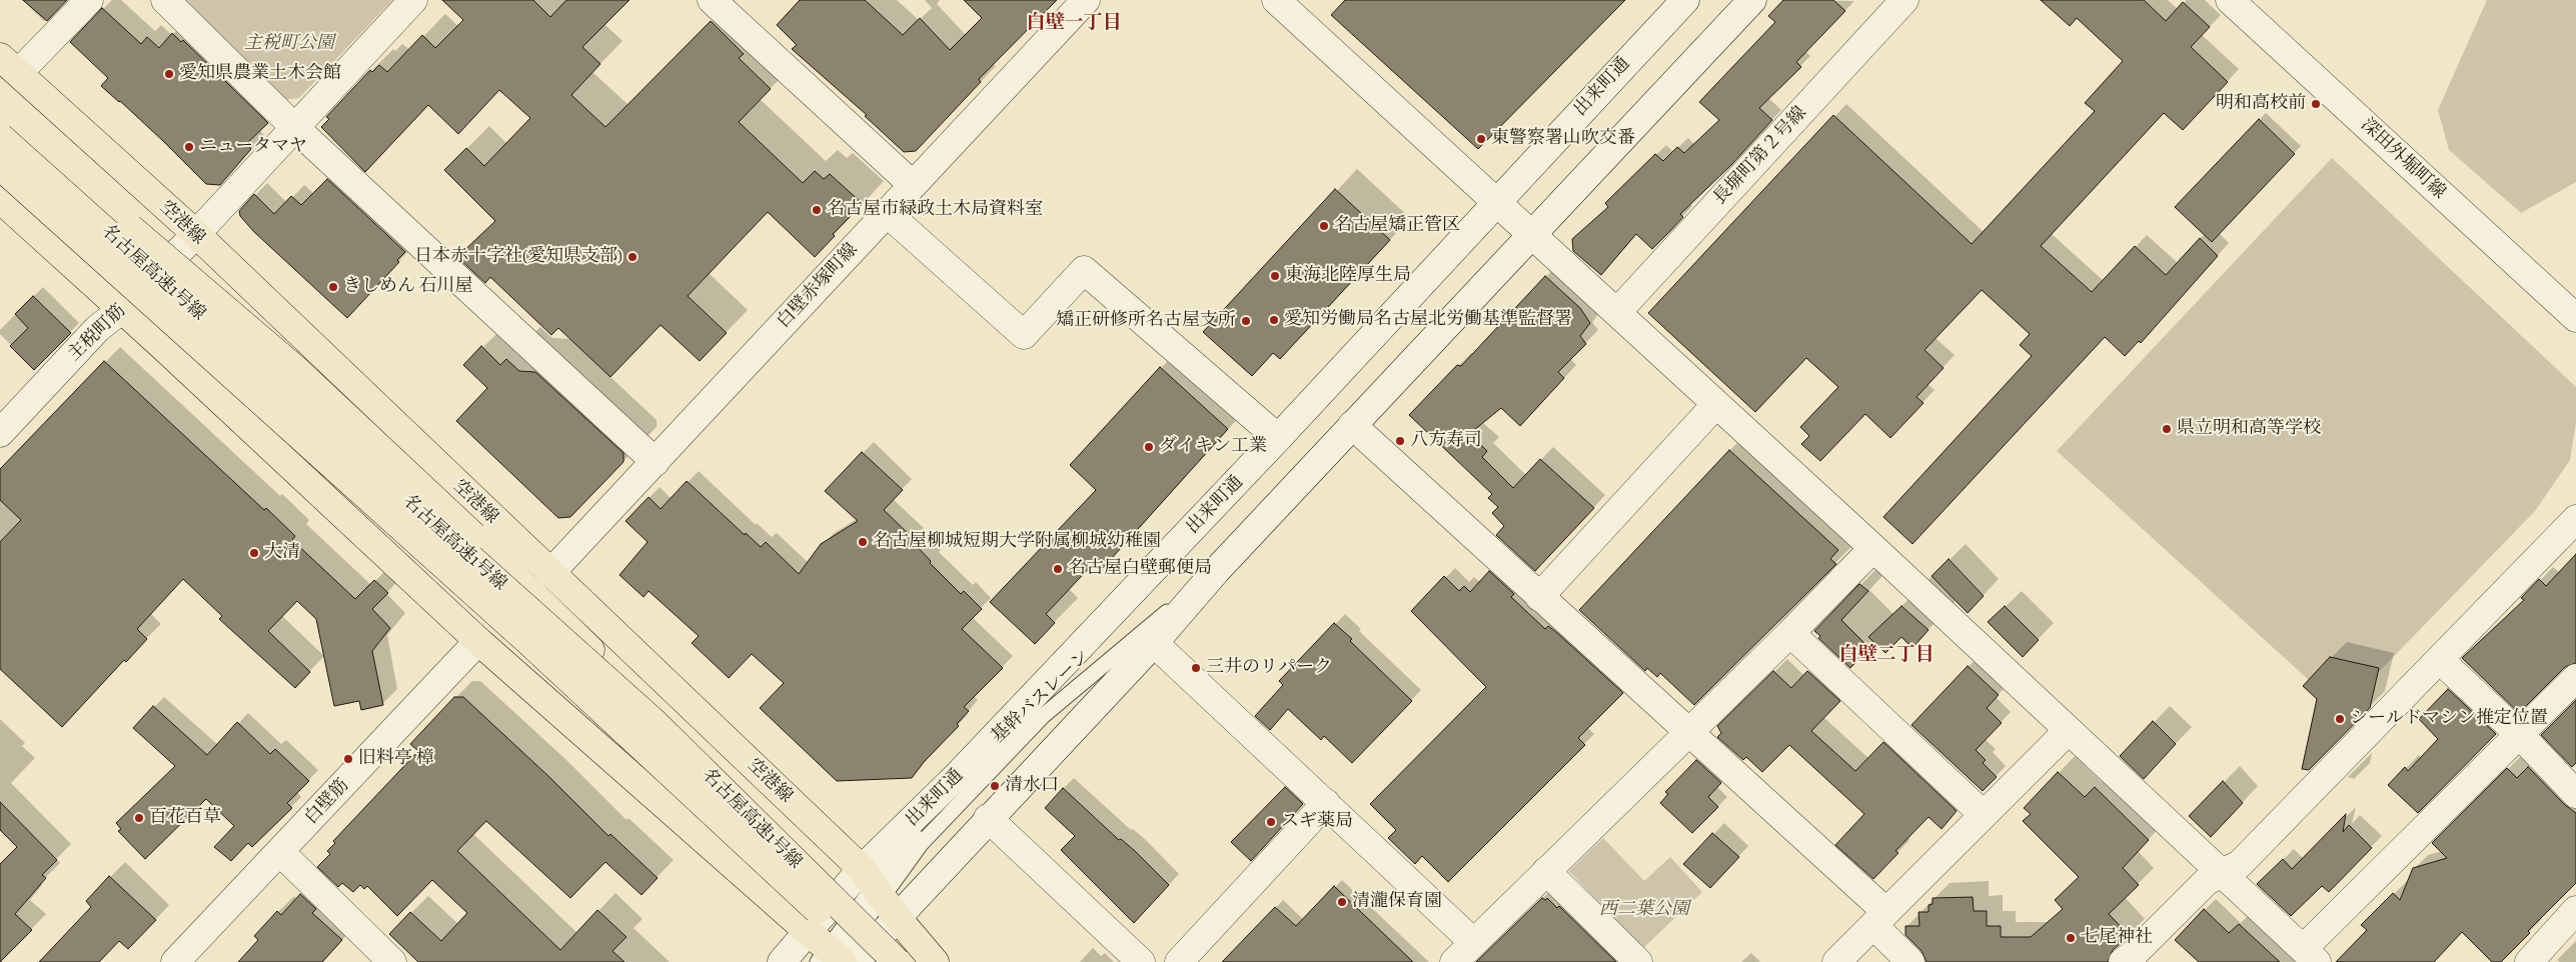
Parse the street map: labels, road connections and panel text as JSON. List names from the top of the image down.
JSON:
{
  "streets": {
    "highway": ["空港線", "名古屋高速1号線"],
    "street": [
      "出来町通",
      "長塀町第２号線",
      "深田外堀町線",
      "白壁赤塚町線",
      "主税町筋",
      "白壁筋"
    ],
    "lane": ["基幹バスレーン"]
  },
  "crossings": [
    ["出来町通", "空港線"],
    ["出来町通", "基幹バスレーン"],
    ["空港線", "白壁赤塚町線"],
    ["空港線", "主税町筋"],
    ["空港線", "基幹バスレーン"]
  ],
  "districts": ["白壁一丁目", "白壁二丁目"],
  "parks": ["主税町公園", "西二葉公園"],
  "places": [
    "愛知県農業土木会館",
    "明和高校前",
    "東警察署山吹交番",
    "ニュータマヤ",
    "名古屋市緑政土木局資料室",
    "名古屋矯正管区",
    "日本赤十字社(愛知県支部)",
    "東海北陸厚生局",
    "きしめん 石川屋",
    "愛知労働局名古屋北労働基準監督署",
    "矯正研修所名古屋支所",
    "県立明和高等学校",
    "八方寿司",
    "ダイキン工業",
    "名古屋柳城短期大学附属柳城幼稚園",
    "大清",
    "名古屋白壁郵便局",
    "三井のリパーク",
    "シールドマシン推定位置",
    "旧料亭 樟",
    "清水口",
    "百花百草",
    "スギ薬局",
    "清瀧保育園",
    "七尾神社"
  ]
}
